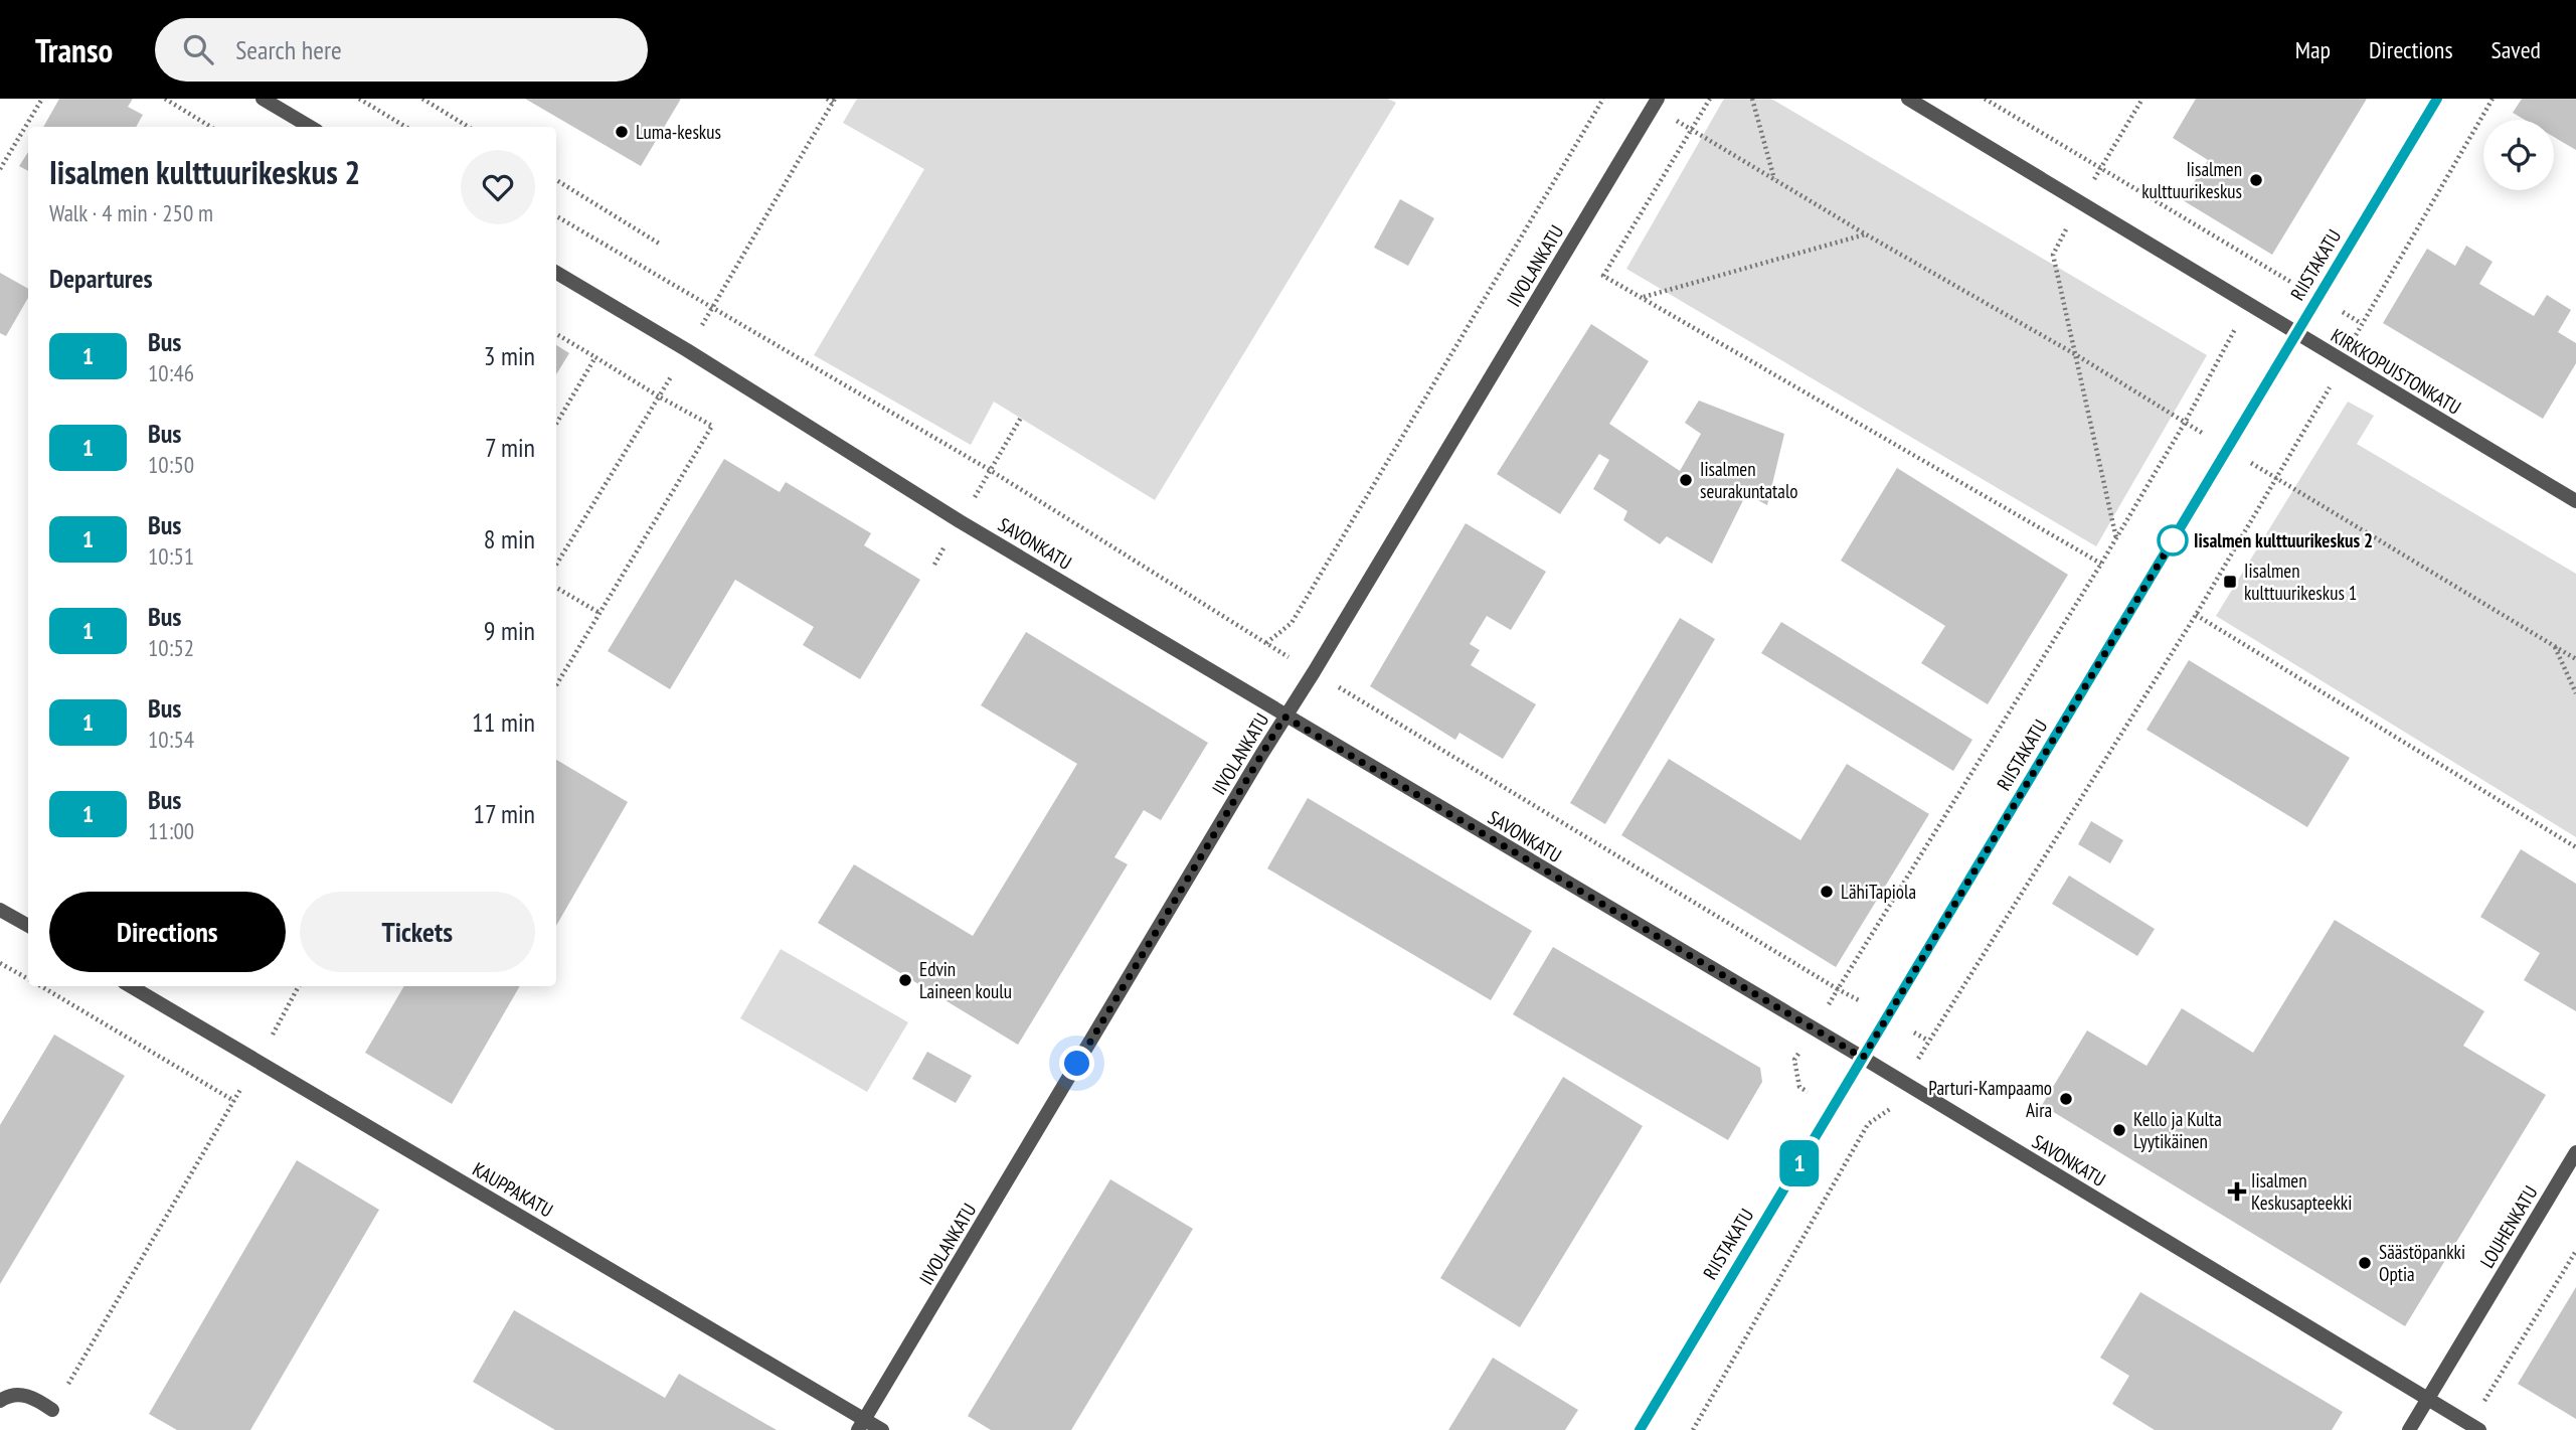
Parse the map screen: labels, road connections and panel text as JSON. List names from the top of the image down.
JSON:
{
  "streets": {
    "street": [
      "RIISTAKATU",
      "IIVOLANKATU",
      "KIRKKOPUISTONKATU",
      "SAVONKATU",
      "KAUPPAKATU",
      "LOUHENKATU"
    ]
  },
  "crossings": [
    ["RIISTAKATU", "KIRKKOPUISTONKATU"],
    ["RIISTAKATU", "SAVONKATU"],
    ["IIVOLANKATU", "SAVONKATU"],
    ["IIVOLANKATU", "KAUPPAKATU"],
    ["SAVONKATU", "LOUHENKATU"]
  ],
  "places": {
    "other": [
      "Luma-keskus",
      "Iisalmen kulttuurikeskus",
      "Iisalmen seurakuntatalo",
      "Iisalmen kulttuurikeskus 2",
      "LähiTapiola",
      "Edvin Laineen koulu",
      "Parturi-Kampaamo Aira",
      "Kello ja Kulta Lyytikäinen",
      "Säästöpankki Optia"
    ],
    "transit": ["Iisalmen kulttuurikeskus 1"],
    "health": ["Iisalmen Keskusapteekki"]
  },
  "lines": ["bus line 1"],
  "page": {
    "header": "Transo",
    "search": "Search here",
    "nav": ["Map", "Directions", "Saved"],
    "on_map": "1",
    "heading": [
      ["Iisalmen kulttuurikeskus 2", "Walk · 4 min · 250 m"],
      "Departures"
    ],
    "list": [
      {
        "mark": "1",
        "name": "Bus",
        "note": "10:46",
        "value": "3 min"
      },
      {
        "mark": "1",
        "name": "Bus",
        "note": "10:50",
        "value": "7 min"
      },
      {
        "mark": "1",
        "name": "Bus",
        "note": "10:51",
        "value": "8 min"
      },
      {
        "mark": "1",
        "name": "Bus",
        "note": "10:52",
        "value": "9 min"
      },
      {
        "mark": "1",
        "name": "Bus",
        "note": "10:54",
        "value": "11 min"
      },
      {
        "mark": "1",
        "name": "Bus",
        "note": "11:00",
        "value": "17 min"
      }
    ],
    "buttons": ["Directions", "Tickets"]
  }
}
